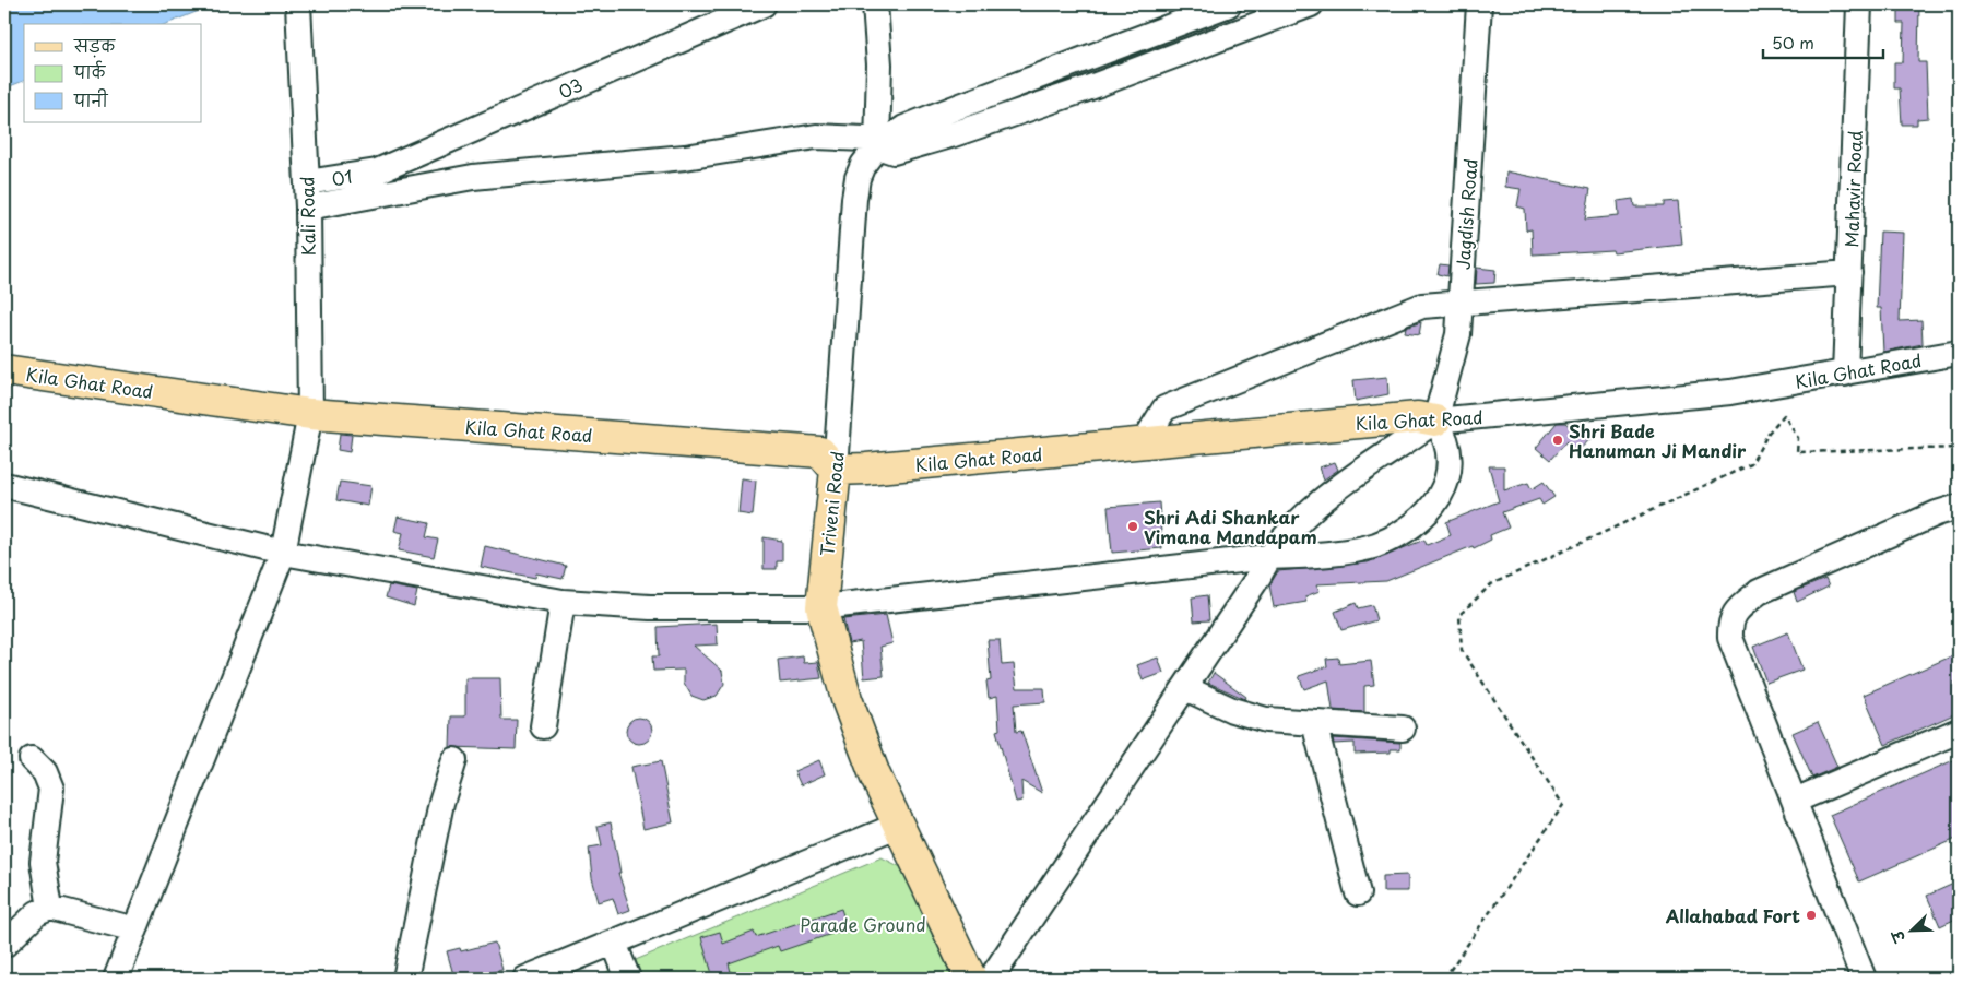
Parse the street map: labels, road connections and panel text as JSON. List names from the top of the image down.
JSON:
{
  "streets": {
    "main road": ["Kila Ghat Road", "Triveni Road"],
    "street": [
      "03",
      "01",
      "Mahavir Road",
      "Jagdish Road",
      "Kali Road"
    ]
  },
  "crossings": [
    ["03", "01"],
    ["01", "Kali Road"],
    ["Mahavir Road", "Kila Ghat Road"],
    ["Jagdish Road", "Kila Ghat Road"],
    ["Kali Road", "Kila Ghat Road"],
    ["Kila Ghat Road", "Triveni Road"]
  ],
  "parks": ["Parade Ground"],
  "places": ["Shri Bade Hanuman Ji Mandir", "Shri Adi Shankar Vimana Mandapam", "Allahabad Fort"],
  "legend": ["सड़क", "पार्क", "पानी"],
  "scale_bar": "50 m",
  "north": "bottom left"
}
